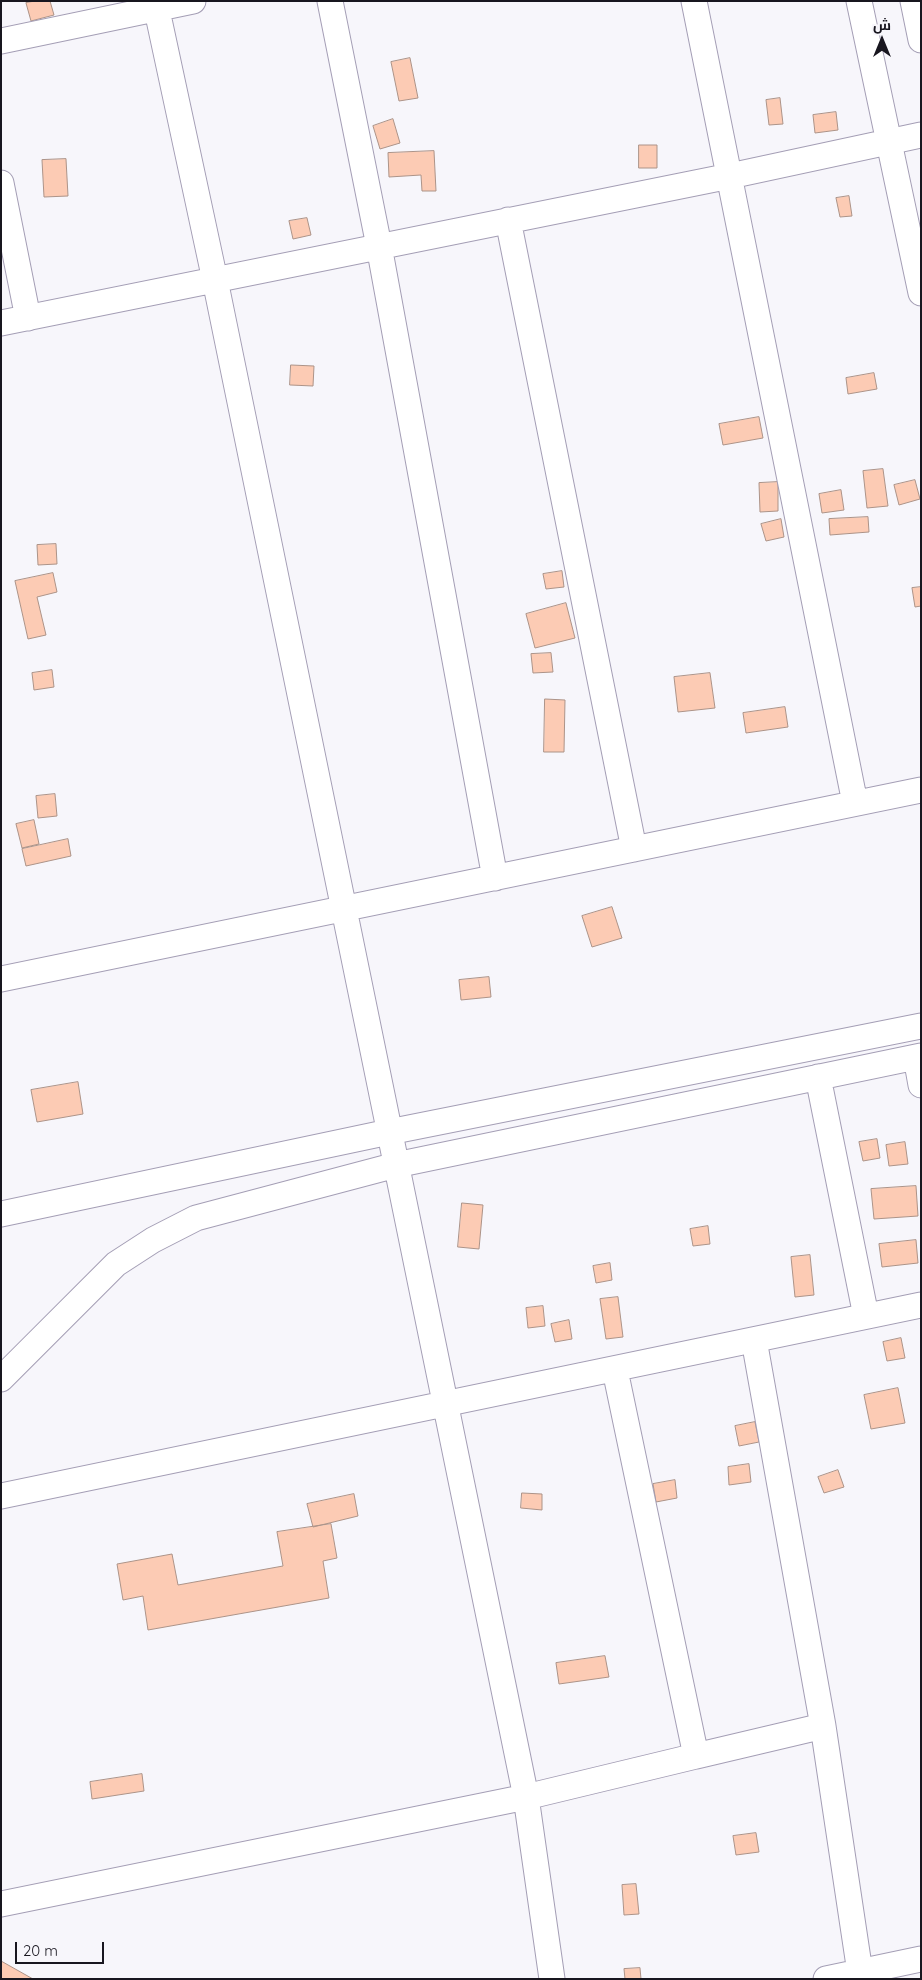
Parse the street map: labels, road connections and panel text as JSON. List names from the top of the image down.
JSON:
{
  "scale_bar": "20 m",
  "north": "top"
}
